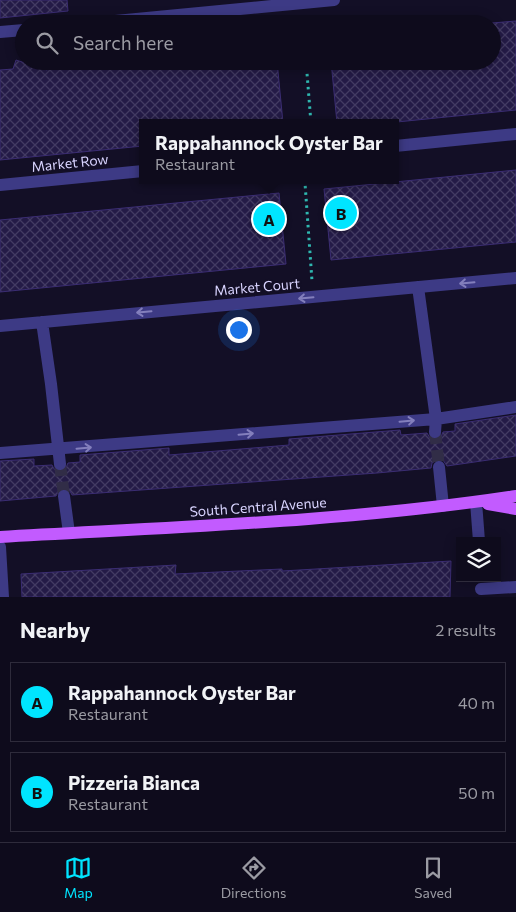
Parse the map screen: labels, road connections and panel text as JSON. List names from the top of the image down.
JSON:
{
  "streets": {
    "main road": ["South Central Avenue"],
    "lane": ["Market Row", "Market Court"]
  },
  "one_way": ["Market Court"],
  "page": {
    "search": "Search here",
    "popup": ["Rappahannock Oyster Bar", "Restaurant"],
    "pins": ["B", "A"],
    "heading": ["Nearby", "2 results"],
    "list": [
      {
        "mark": "A",
        "name": "Rappahannock Oyster Bar",
        "note": "Restaurant",
        "value": "40 m"
      },
      {
        "mark": "B",
        "name": "Pizzeria Bianca",
        "note": "Restaurant",
        "value": "50 m"
      }
    ],
    "nav": ["Map", "Directions", "Saved"]
  }
}
